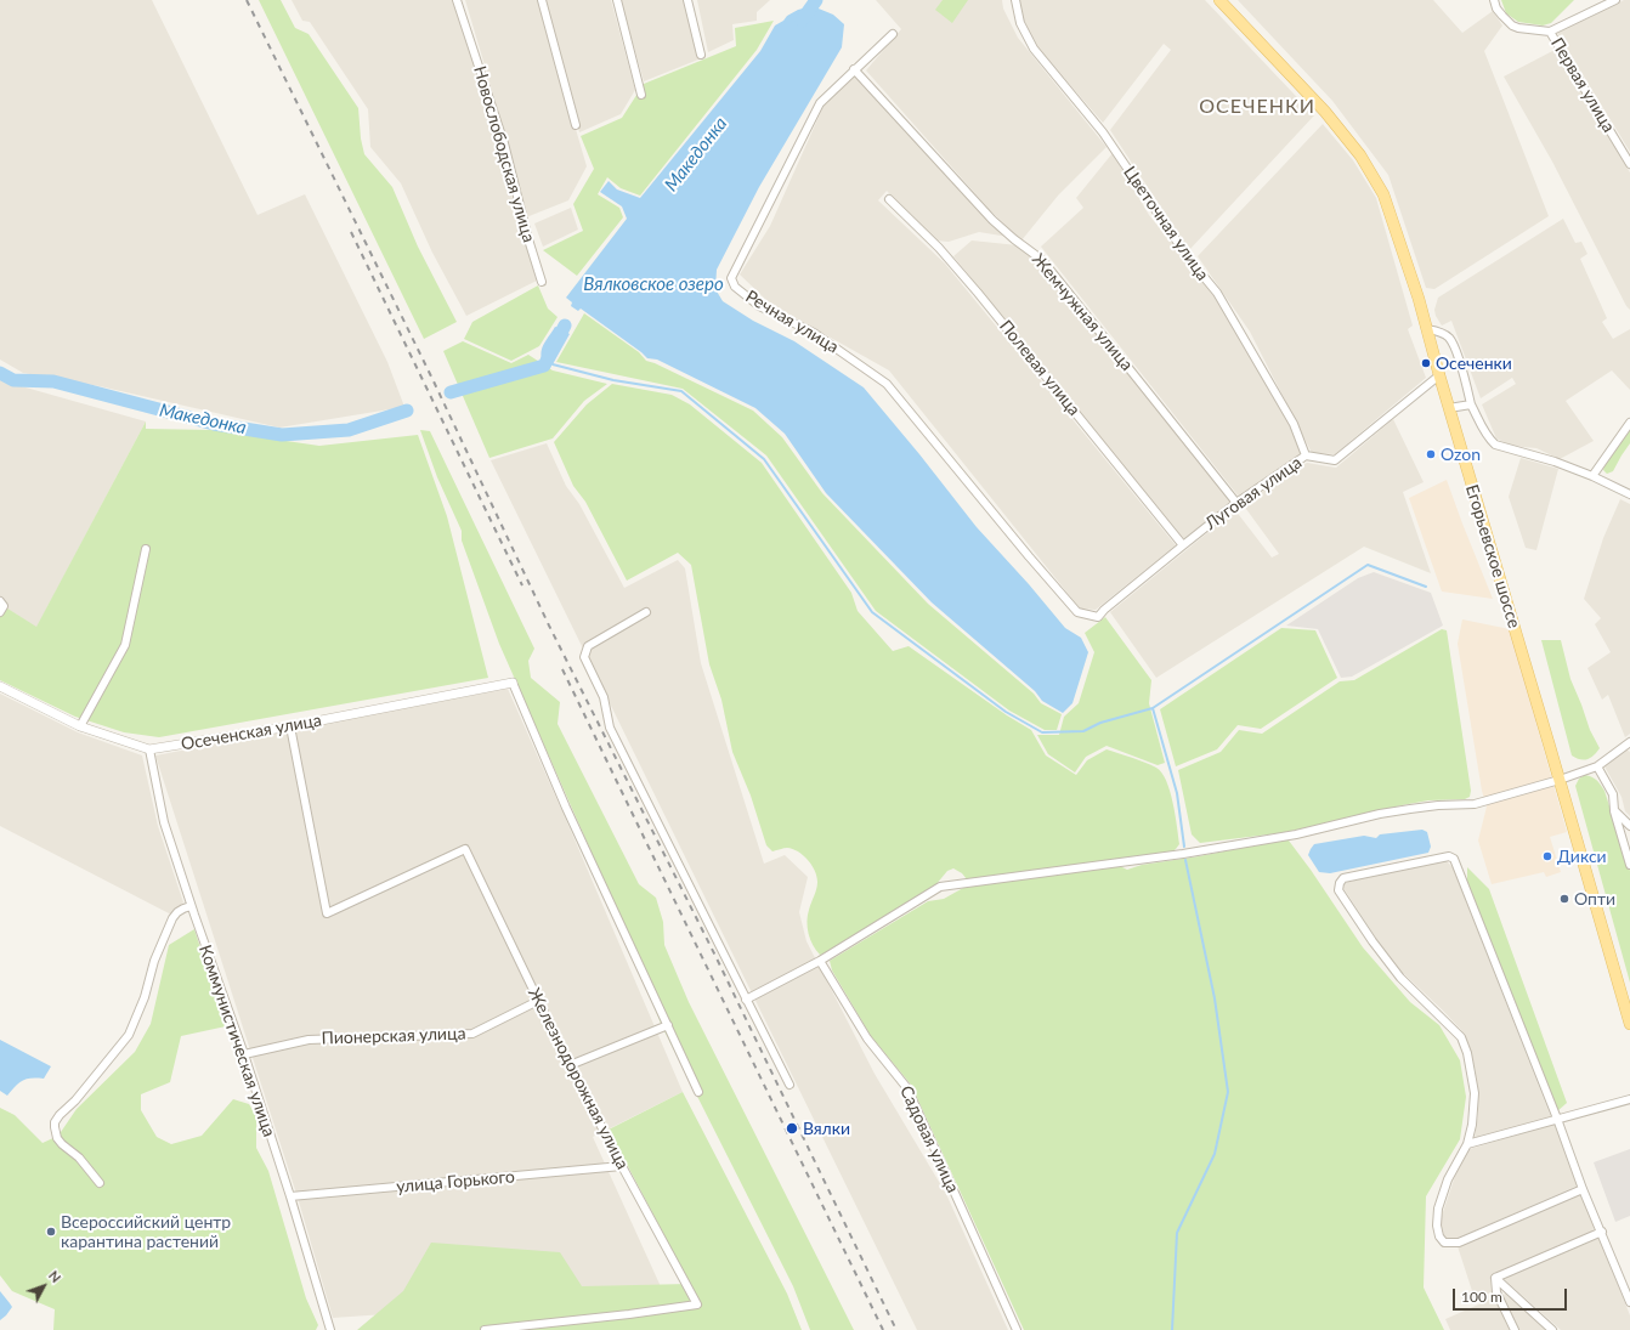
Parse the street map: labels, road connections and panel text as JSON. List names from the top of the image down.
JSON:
{
  "streets": {
    "main road": ["Егорьевское шоссе"],
    "street": [
      "Первая улица",
      "Новослободская улица",
      "Цветочная улица",
      "Жемчужная улица",
      "Речная улица",
      "Полевая улица",
      "Луговая улица",
      "Осеченская улица",
      "Пионерская улица",
      "Коммунистическая улица",
      "Железнодорожная улица",
      "Садовая улица",
      "улица Горького"
    ]
  },
  "crossings": [
    ["Цветочная улица", "Луговая улица"],
    ["Жемчужная улица", "Речная улица"],
    ["Жемчужная улица", "Луговая улица"],
    ["Речная улица", "Луговая улица"],
    ["Полевая улица", "Луговая улица"],
    ["Луговая улица", "Егорьевское шоссе"],
    ["Осеченская улица", "Коммунистическая улица"],
    ["Осеченская улица", "Железнодорожная улица"],
    ["Пионерская улица", "Коммунистическая улица"],
    ["Пионерская улица", "Железнодорожная улица"],
    ["Коммунистическая улица", "улица Горького"],
    ["Железнодорожная улица", "улица Горького"]
  ],
  "districts": ["ОСЕЧЕНКИ"],
  "water": ["Македонка", "Вялковское озеро"],
  "places": [
    "Осеченки",
    "Ozon",
    "Дикси",
    "Опти",
    "Вялки",
    "Всероссийский центр карантина растений"
  ],
  "scale_bar": "100 m",
  "north": "top right"
}
